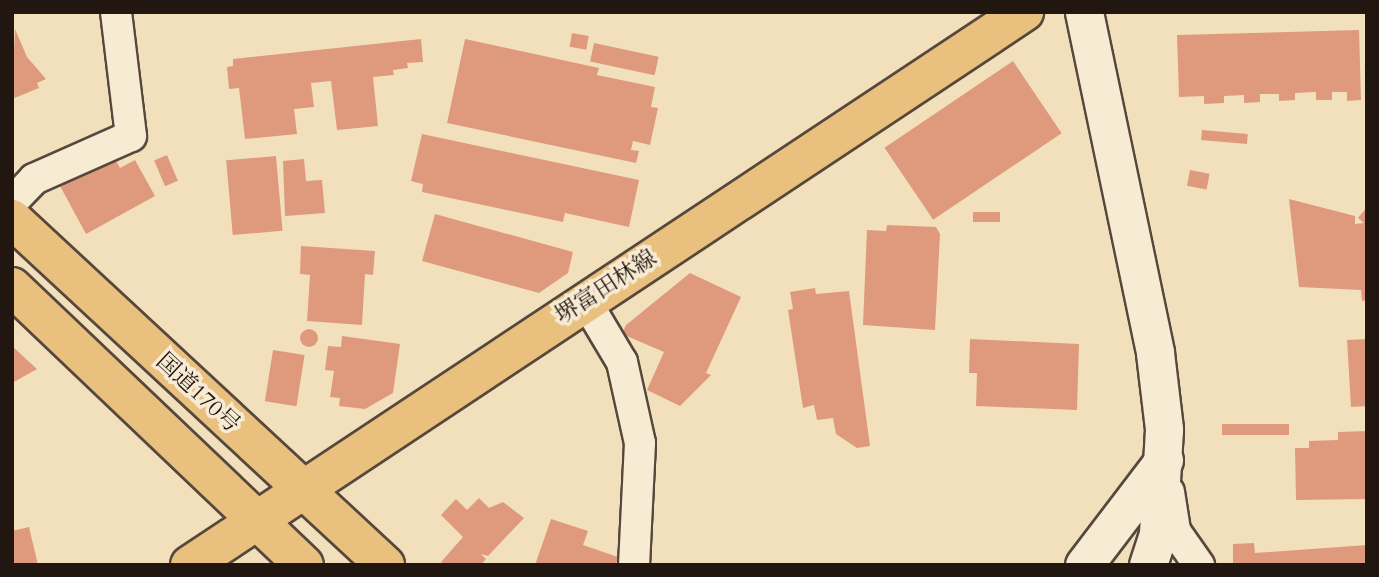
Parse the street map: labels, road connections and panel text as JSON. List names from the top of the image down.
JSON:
{
  "streets": {
    "main road": ["堺富田林線", "国道170号"]
  },
  "crossings": [
    ["堺富田林線", "国道170号"]
  ]
}
